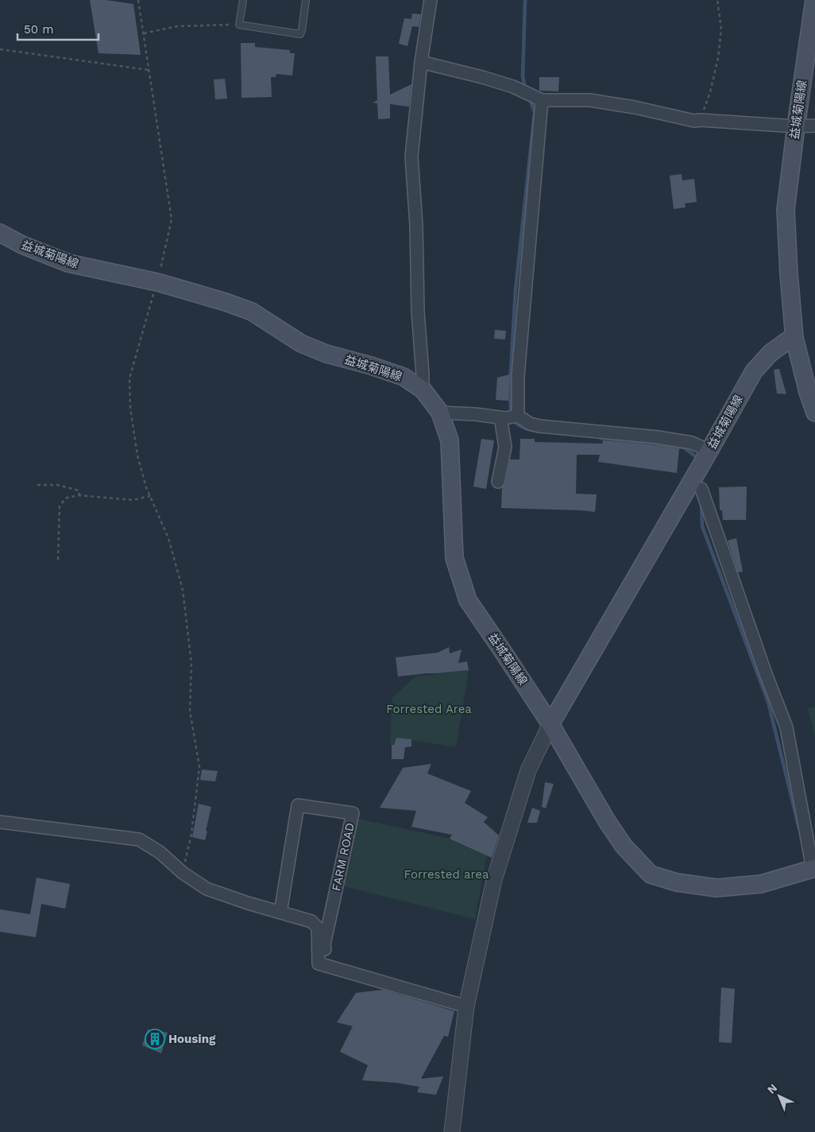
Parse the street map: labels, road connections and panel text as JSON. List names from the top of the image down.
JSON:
{
  "streets": {
    "main road": ["益城菊陽線"],
    "street": ["FARM ROAD"]
  },
  "parks": ["Forrested Area", "Forrested area"],
  "places": {
    "building": ["Housing"]
  },
  "scale_bar": "50 m",
  "north": "top left"
}
